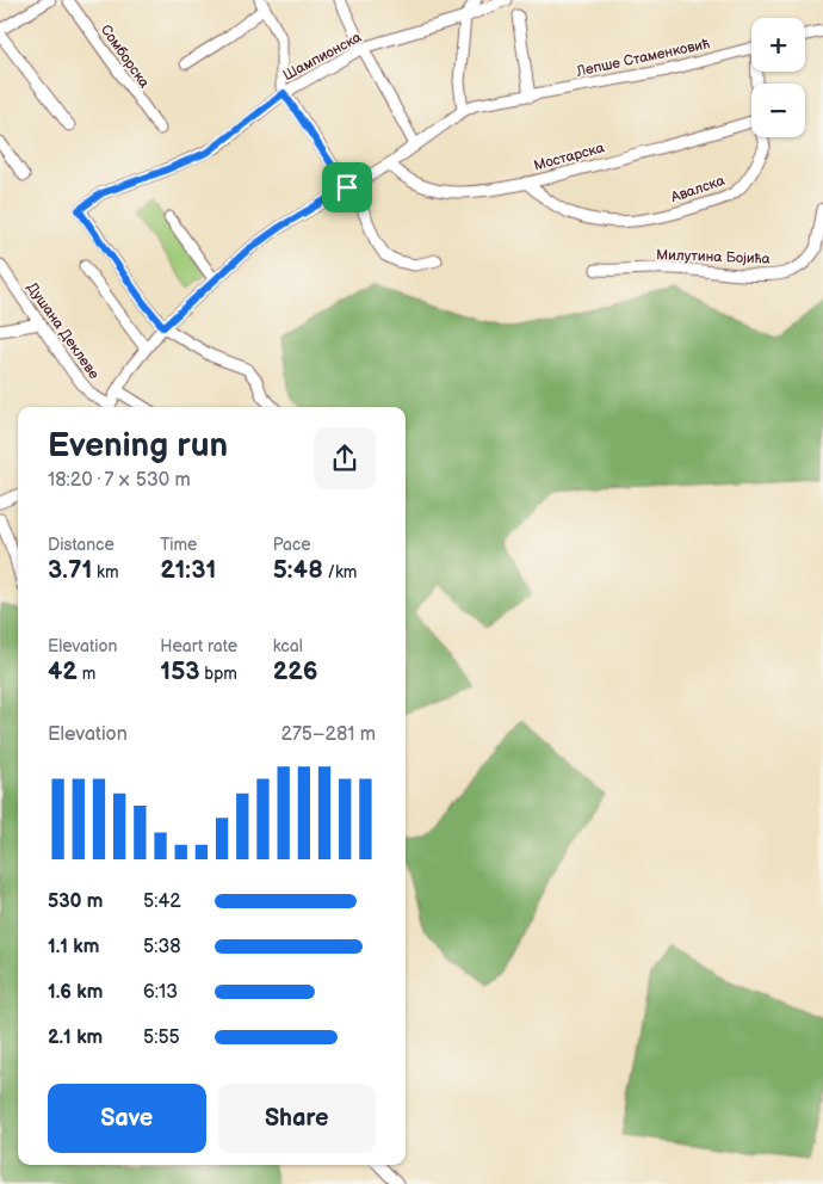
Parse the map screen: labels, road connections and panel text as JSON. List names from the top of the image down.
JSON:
{
  "streets": {
    "street": [
      "Сомборска",
      "Шампионска",
      "Лепше Стаменковић",
      "Мостарска",
      "Авалска",
      "Милутина Бојића",
      "Душана Деклеве"
    ]
  },
  "crossings": [
    ["Шампионска", "Лепше Стаменковић"],
    ["Лепше Стаменковић", "Мостарска"],
    ["Мостарска", "Авалска"]
  ],
  "page": {
    "map_buttons": ["+", "−"],
    "heading": ["Evening run", "18:20 · 7 × 530 m"],
    "stats": [
      ["Distance", "3.71 km"],
      ["Time", "21:31"],
      ["Pace", "5:48 /km"],
      ["Elevation", "42 m"],
      ["Heart rate", "153 bpm"],
      ["kcal", "226"]
    ],
    "chart": ["Elevation", "275–281 m"],
    "list": [
      {
        "name": "530 m",
        "note": "5:42"
      },
      {
        "name": "1.1 km",
        "note": "5:38"
      },
      {
        "name": "1.6 km",
        "note": "6:13"
      },
      {
        "name": "2.1 km",
        "note": "5:55"
      }
    ],
    "buttons": ["Save", "Share"]
  }
}
